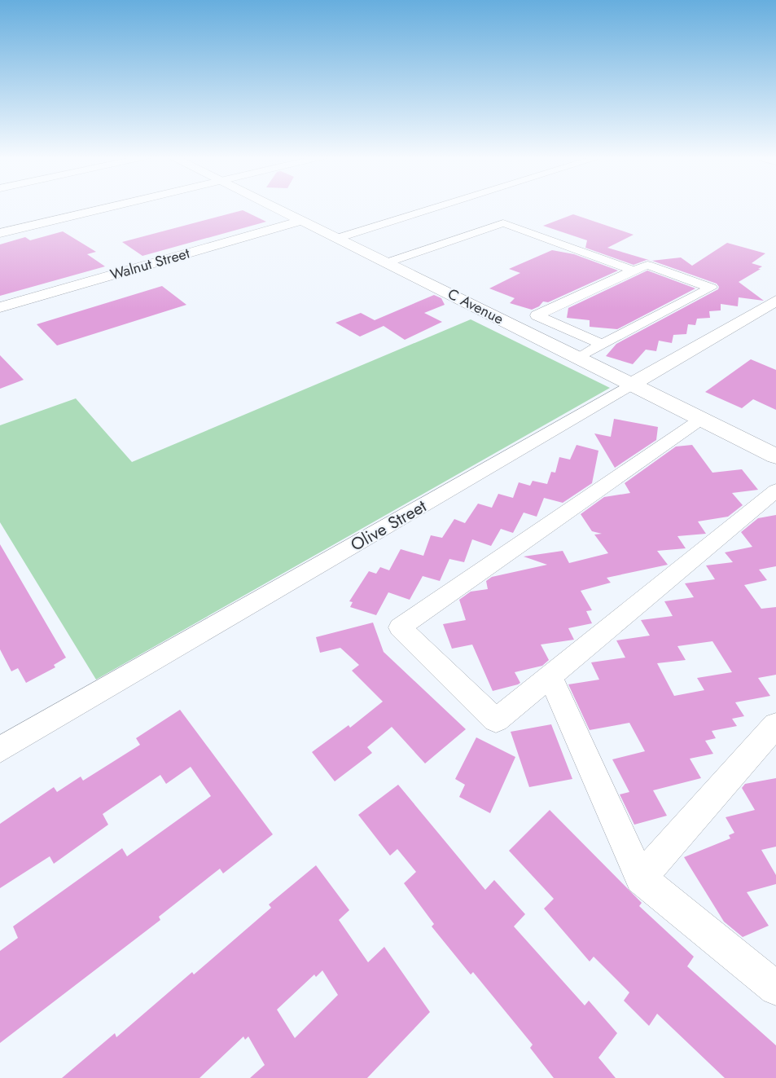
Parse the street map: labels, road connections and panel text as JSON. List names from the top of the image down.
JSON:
{
  "streets": {
    "street": ["Walnut Street", "C Avenue", "Olive Street"]
  },
  "crossings": [
    ["Walnut Street", "C Avenue"],
    ["C Avenue", "Olive Street"]
  ]
}
